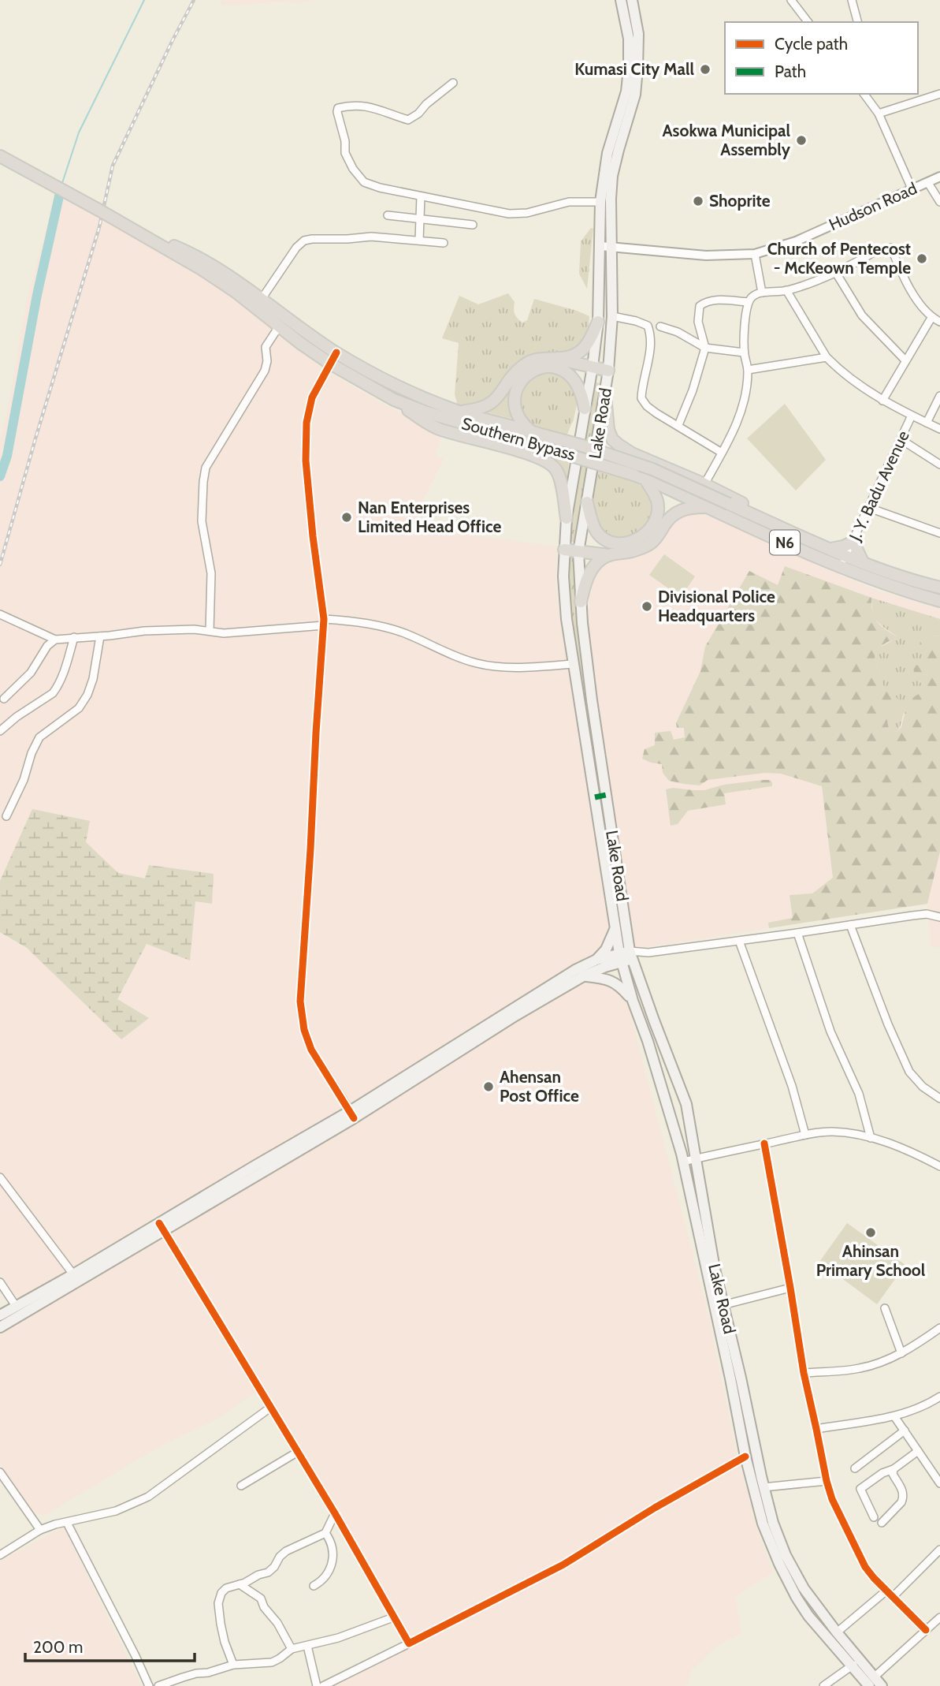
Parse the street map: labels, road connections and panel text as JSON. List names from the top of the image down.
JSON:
{
  "streets": {
    "highway": ["Southern Bypass", "N6"],
    "main road": ["Lake Road"],
    "street": ["Hudson Road", "J. Y. Badu Avenue"]
  },
  "crossings": [
    ["Hudson Road", "Lake Road"],
    ["Southern Bypass", "J. Y. Badu Avenue"]
  ],
  "places": [
    "Kumasi City Mall",
    "Asokwa Municipal Assembly",
    "Shoprite",
    "Church of Pentecost - McKeown Temple",
    "Nan Enterprises Limited Head Office",
    "Divisional Police Headquarters",
    "Ahensan Post Office",
    "Ahinsan Primary School"
  ],
  "legend": ["Cycle path", "Path"],
  "scale_bar": "200 m"
}
